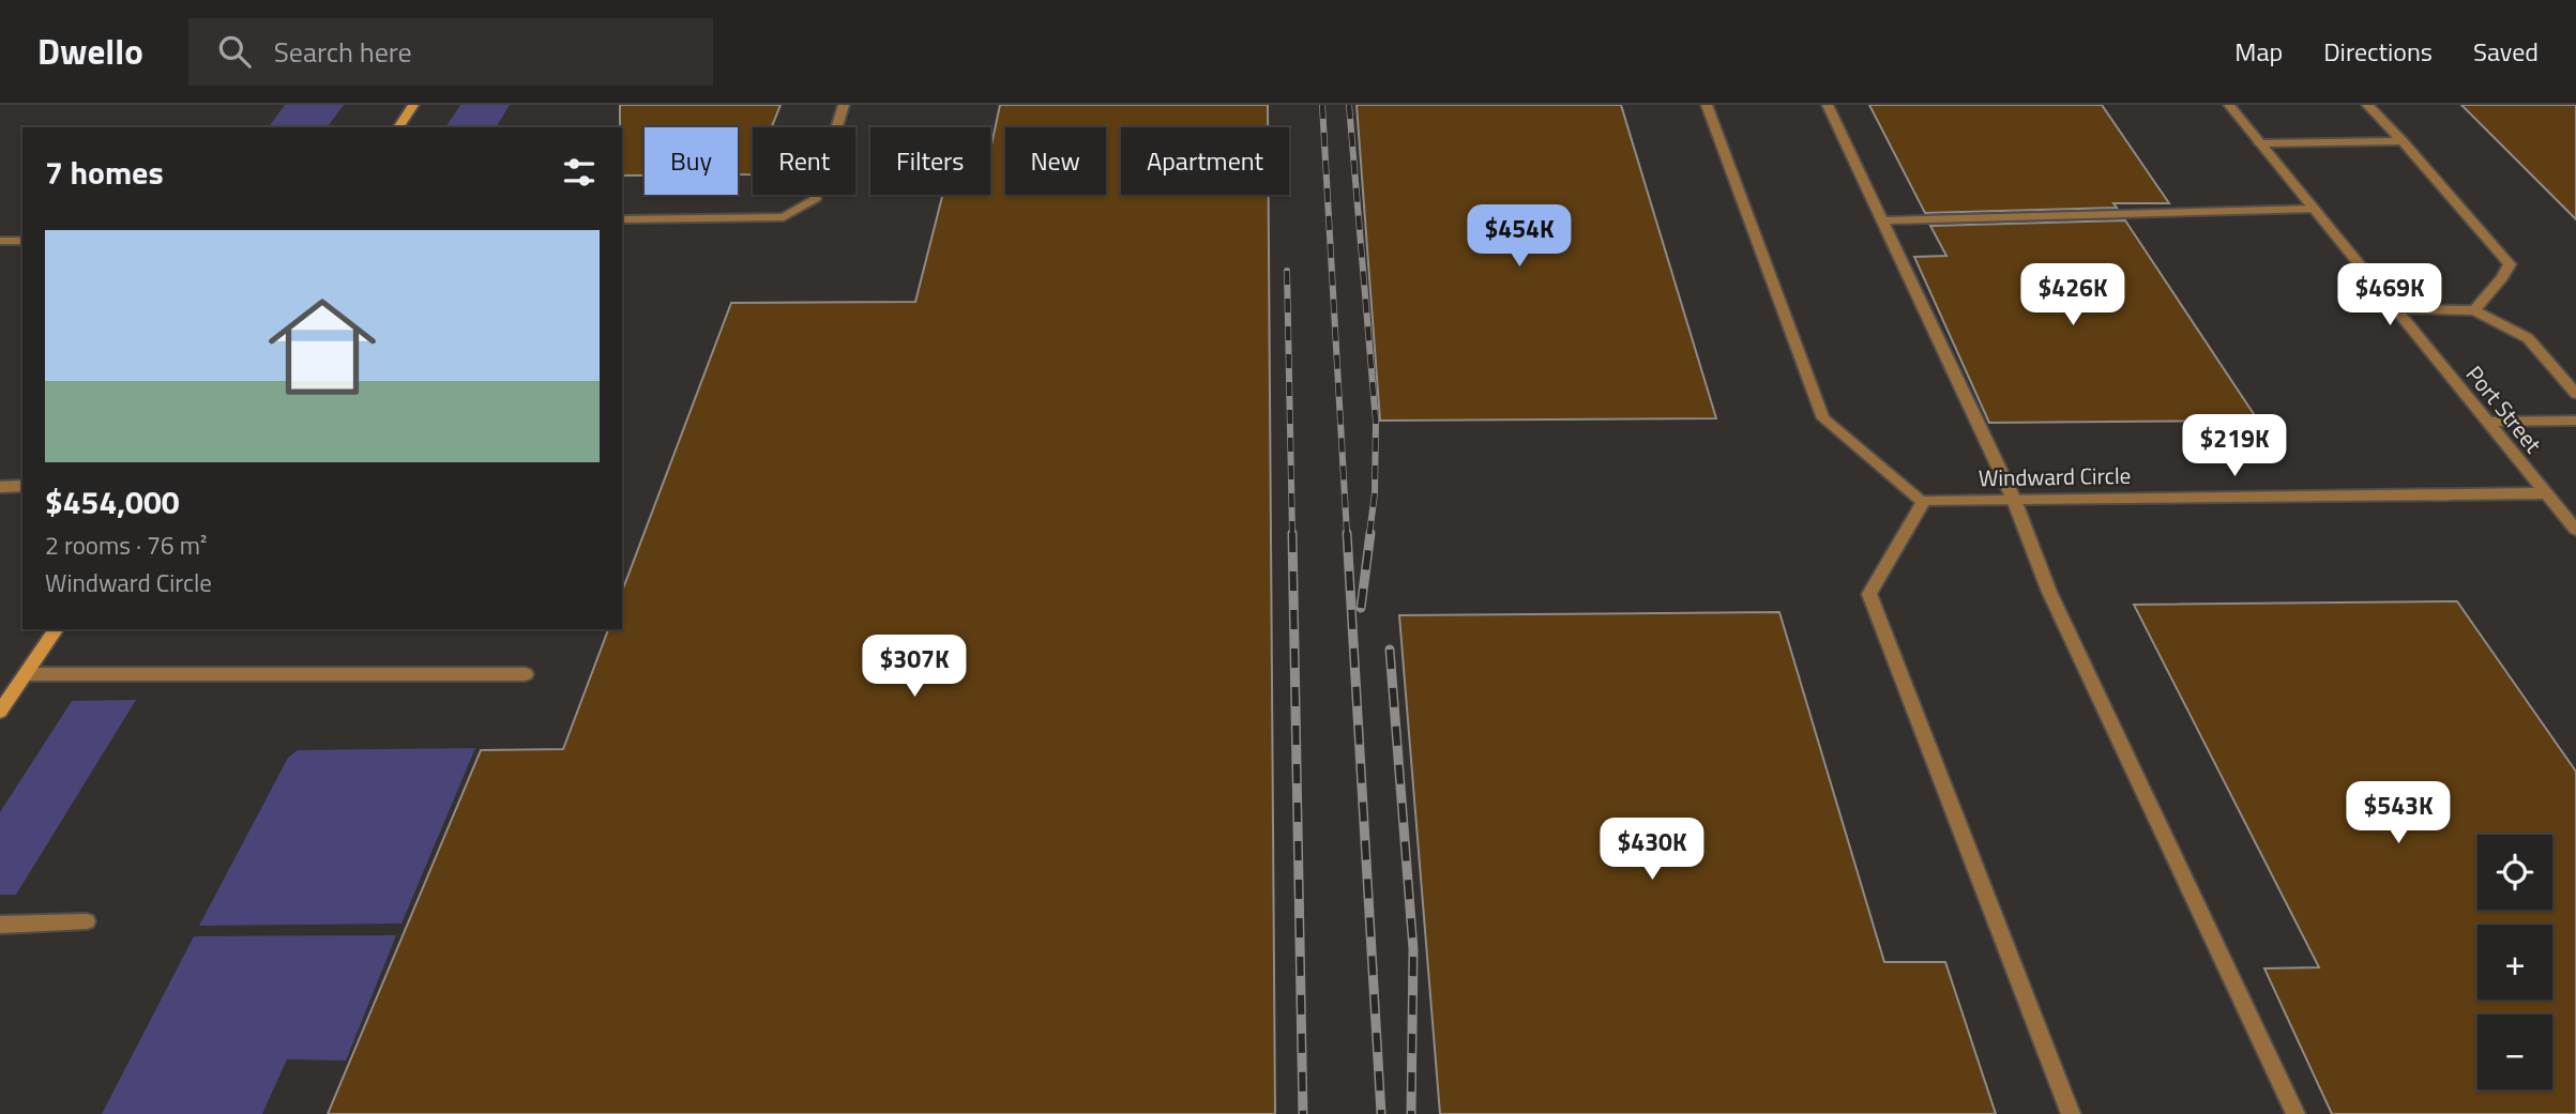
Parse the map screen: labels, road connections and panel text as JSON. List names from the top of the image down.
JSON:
{
  "streets": {
    "street": ["Port Street", "Windward Circle"]
  },
  "crossings": [
    ["Port Street", "Windward Circle"]
  ],
  "page": {
    "header": "Dwello",
    "search": "Search here",
    "nav": ["Map", "Directions", "Saved"],
    "chip": [
      "Buy",
      "Rent",
      "Filters",
      "New",
      "Apartment"
    ],
    "heading": "7 homes",
    "price": [
      "$454K",
      "$426K",
      "$469K",
      "$219K",
      "$307K",
      "$543K",
      "$430K"
    ],
    "list": [
      {
        "name": "$454,000",
        "note": "2 rooms · 76 m² · Windward Circle"
      }
    ],
    "map_buttons": ["+", "−"]
  }
}
